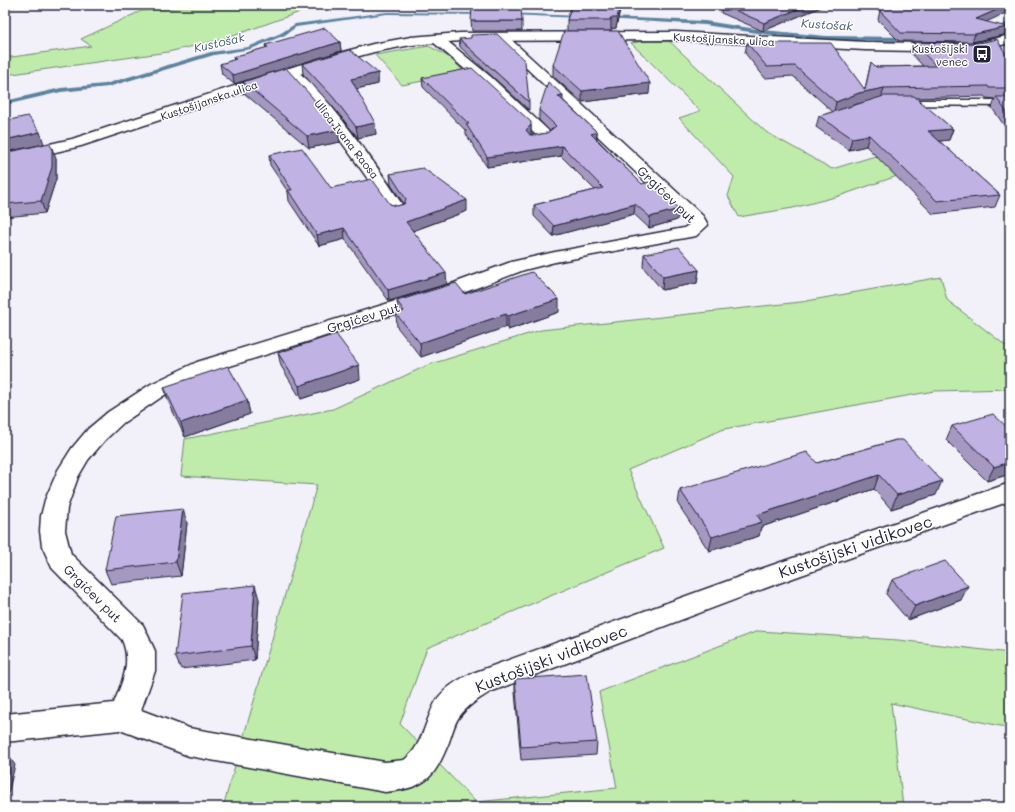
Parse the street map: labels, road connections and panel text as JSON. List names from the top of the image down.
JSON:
{
  "streets": {
    "street": [
      "Kustošijanska ulica",
      "Ulica Ivana Raosa",
      "Grgićev put",
      "Kustošijski vidikovec"
    ]
  },
  "crossings": [
    ["Kustošijanska ulica", "Ulica Ivana Raosa"],
    ["Kustošijanska ulica", "Grgićev put"],
    ["Grgićev put", "Kustošijski vidikovec"]
  ],
  "water": ["Kustošak"],
  "places": {
    "bus stop": ["Kustošijski venec"]
  }
}
